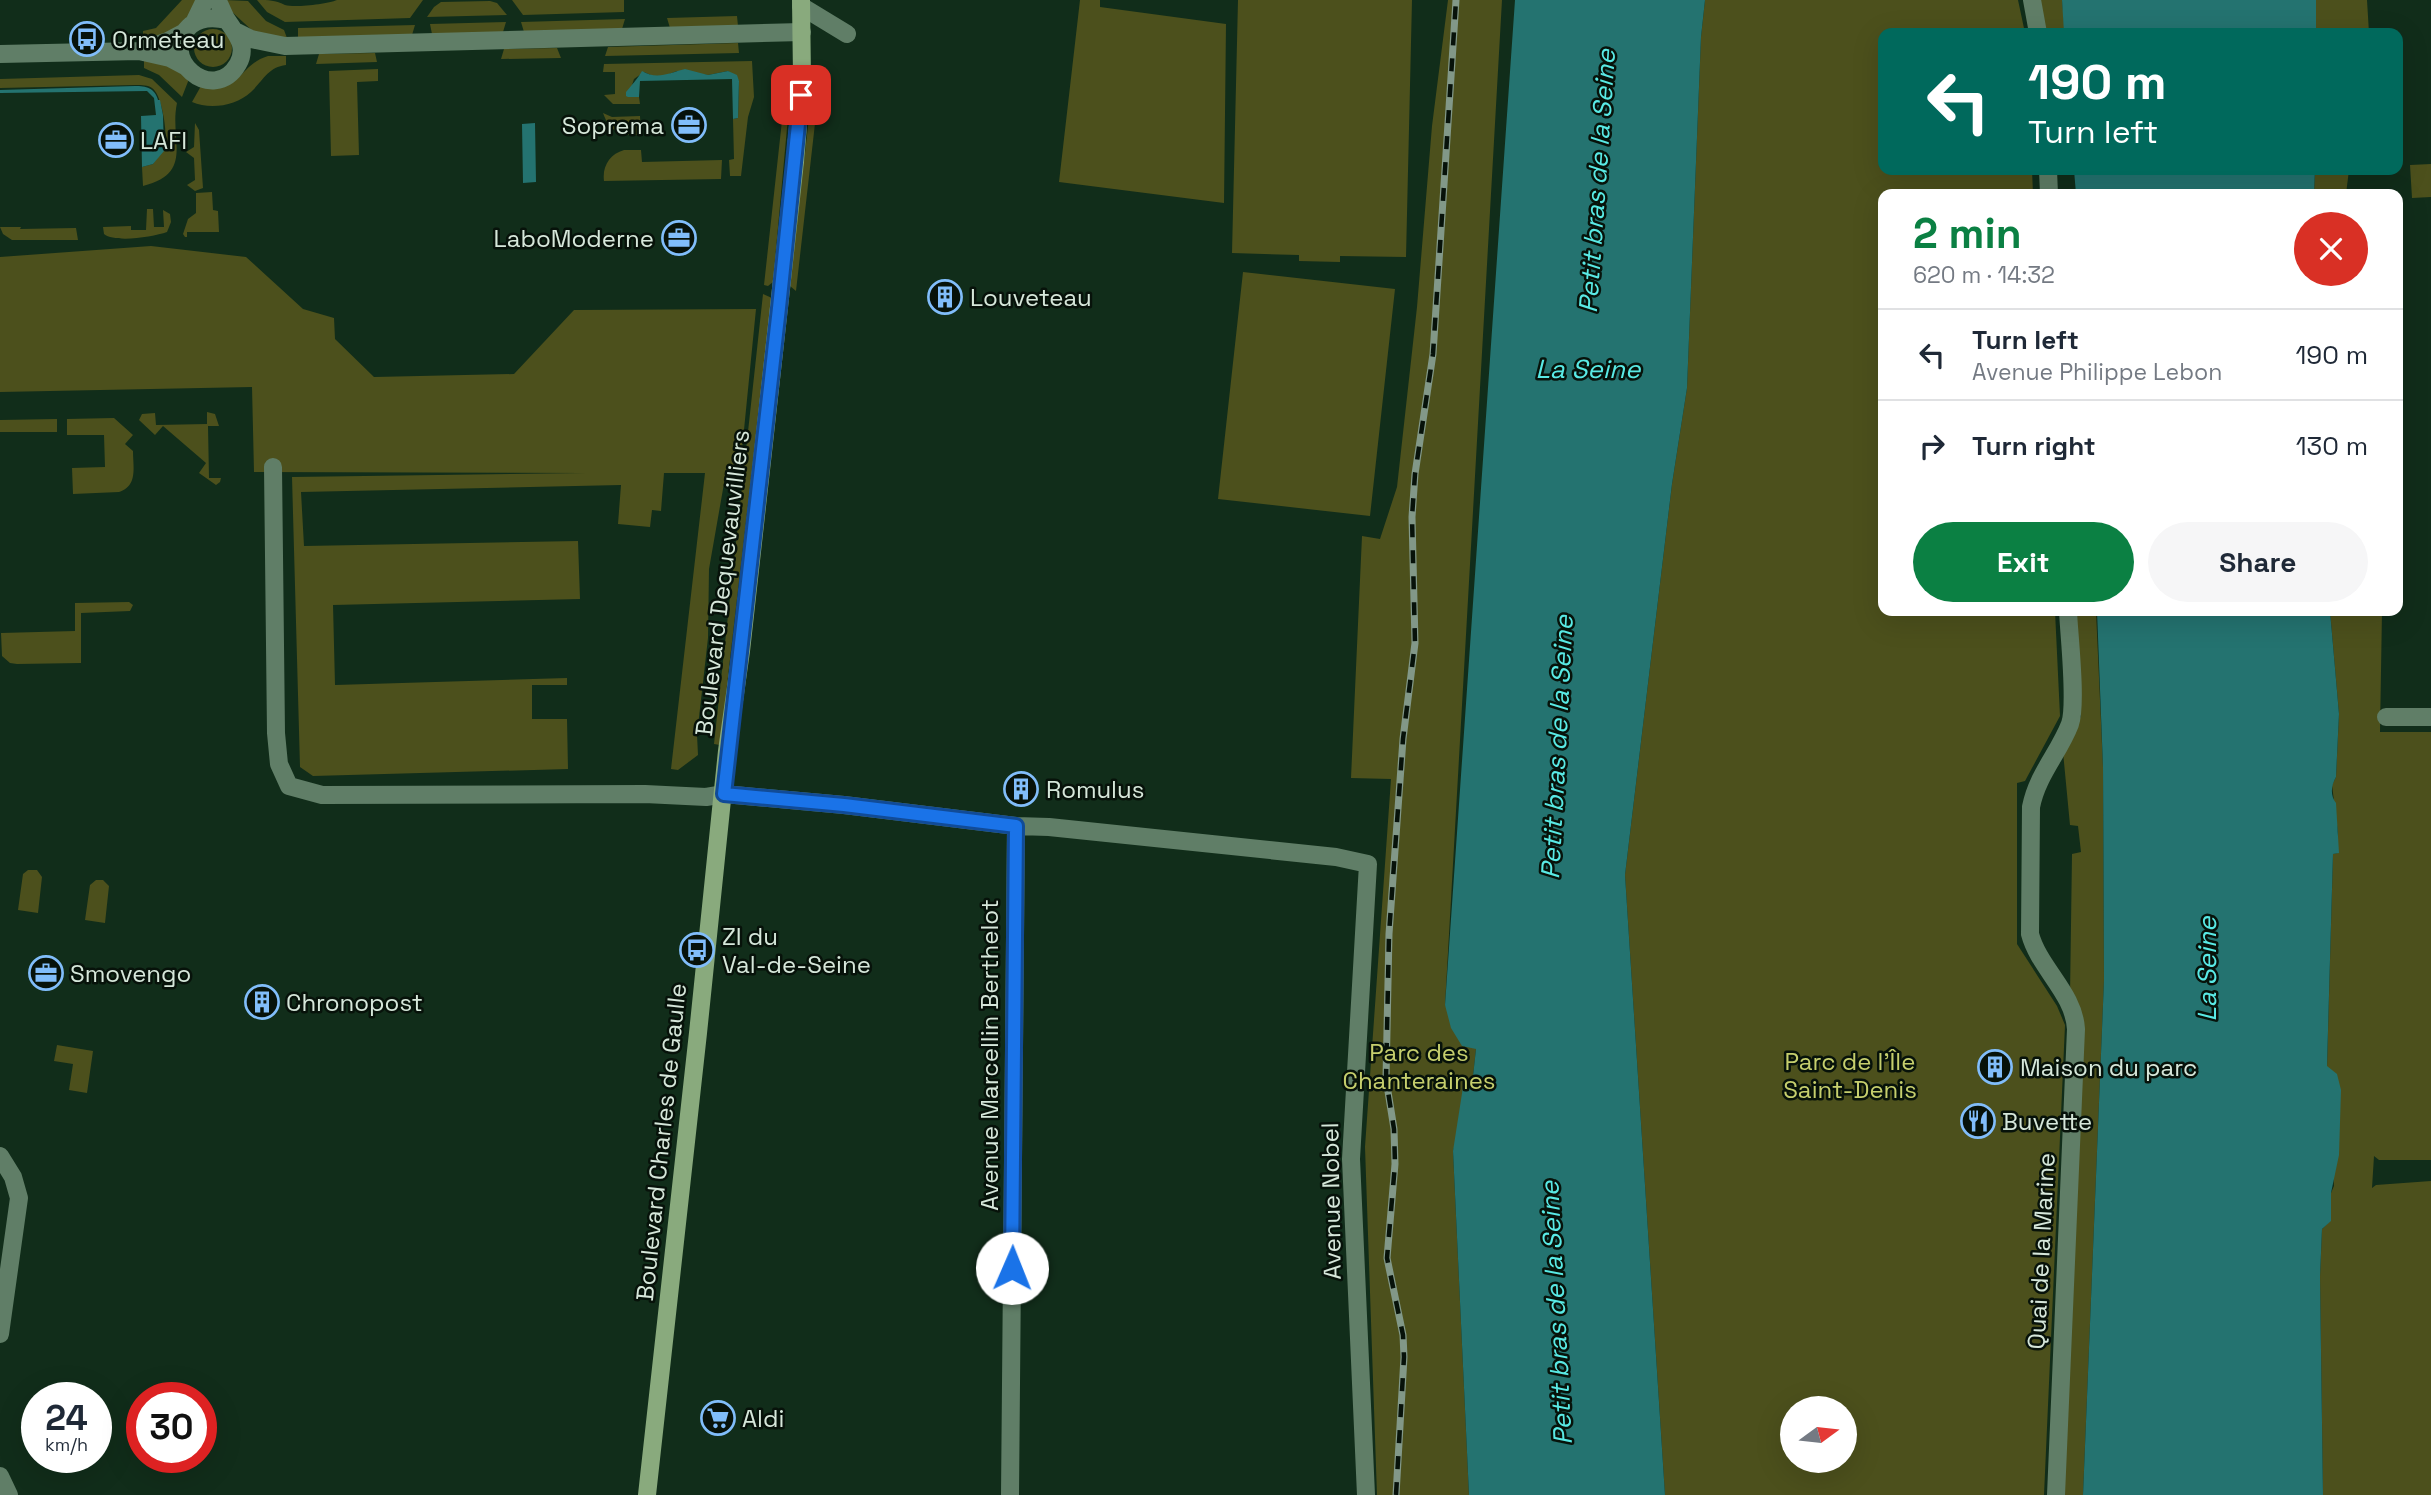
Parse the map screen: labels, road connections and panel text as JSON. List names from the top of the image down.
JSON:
{
  "streets": {
    "main road": ["Boulevard Dequevauvilliers", "Boulevard Charles de Gaulle"],
    "street": ["Avenue Marcellin Berthelot", "Avenue Nobel", "Quai de la Marine"]
  },
  "crossings": [
    ["Boulevard Dequevauvilliers", "Boulevard Charles de Gaulle"],
    ["Avenue Marcellin Berthelot", "Avenue Nobel"]
  ],
  "water": ["Petit bras de la Seine", "La Seine"],
  "parks": ["Parc des Chanteraines", "Parc de l'Île Saint-Denis"],
  "places": {
    "bus stop": ["Ormeteau", "ZI du Val-de-Seine"],
    "office": [
      "Soprema",
      "LAFI",
      "LaboModerne",
      "Smovengo"
    ],
    "building": [
      "Louveteau",
      "Romulus",
      "Chronopost",
      "Maison du parc"
    ],
    "restaurant": ["Buvette"],
    "supermarket": ["Aldi"]
  },
  "north": "right",
  "page": {
    "turn": ["190 m", "Turn left"],
    "heading": ["2 min", "620 m · 14:32"],
    "list": [
      {
        "name": "Turn left",
        "note": "Avenue Philippe Lebon",
        "value": "190 m"
      },
      {
        "name": "Turn right",
        "value": "130 m"
      }
    ],
    "buttons": ["Exit", "Share"],
    "speed": "24 km/h",
    "limit": "30"
  }
}
